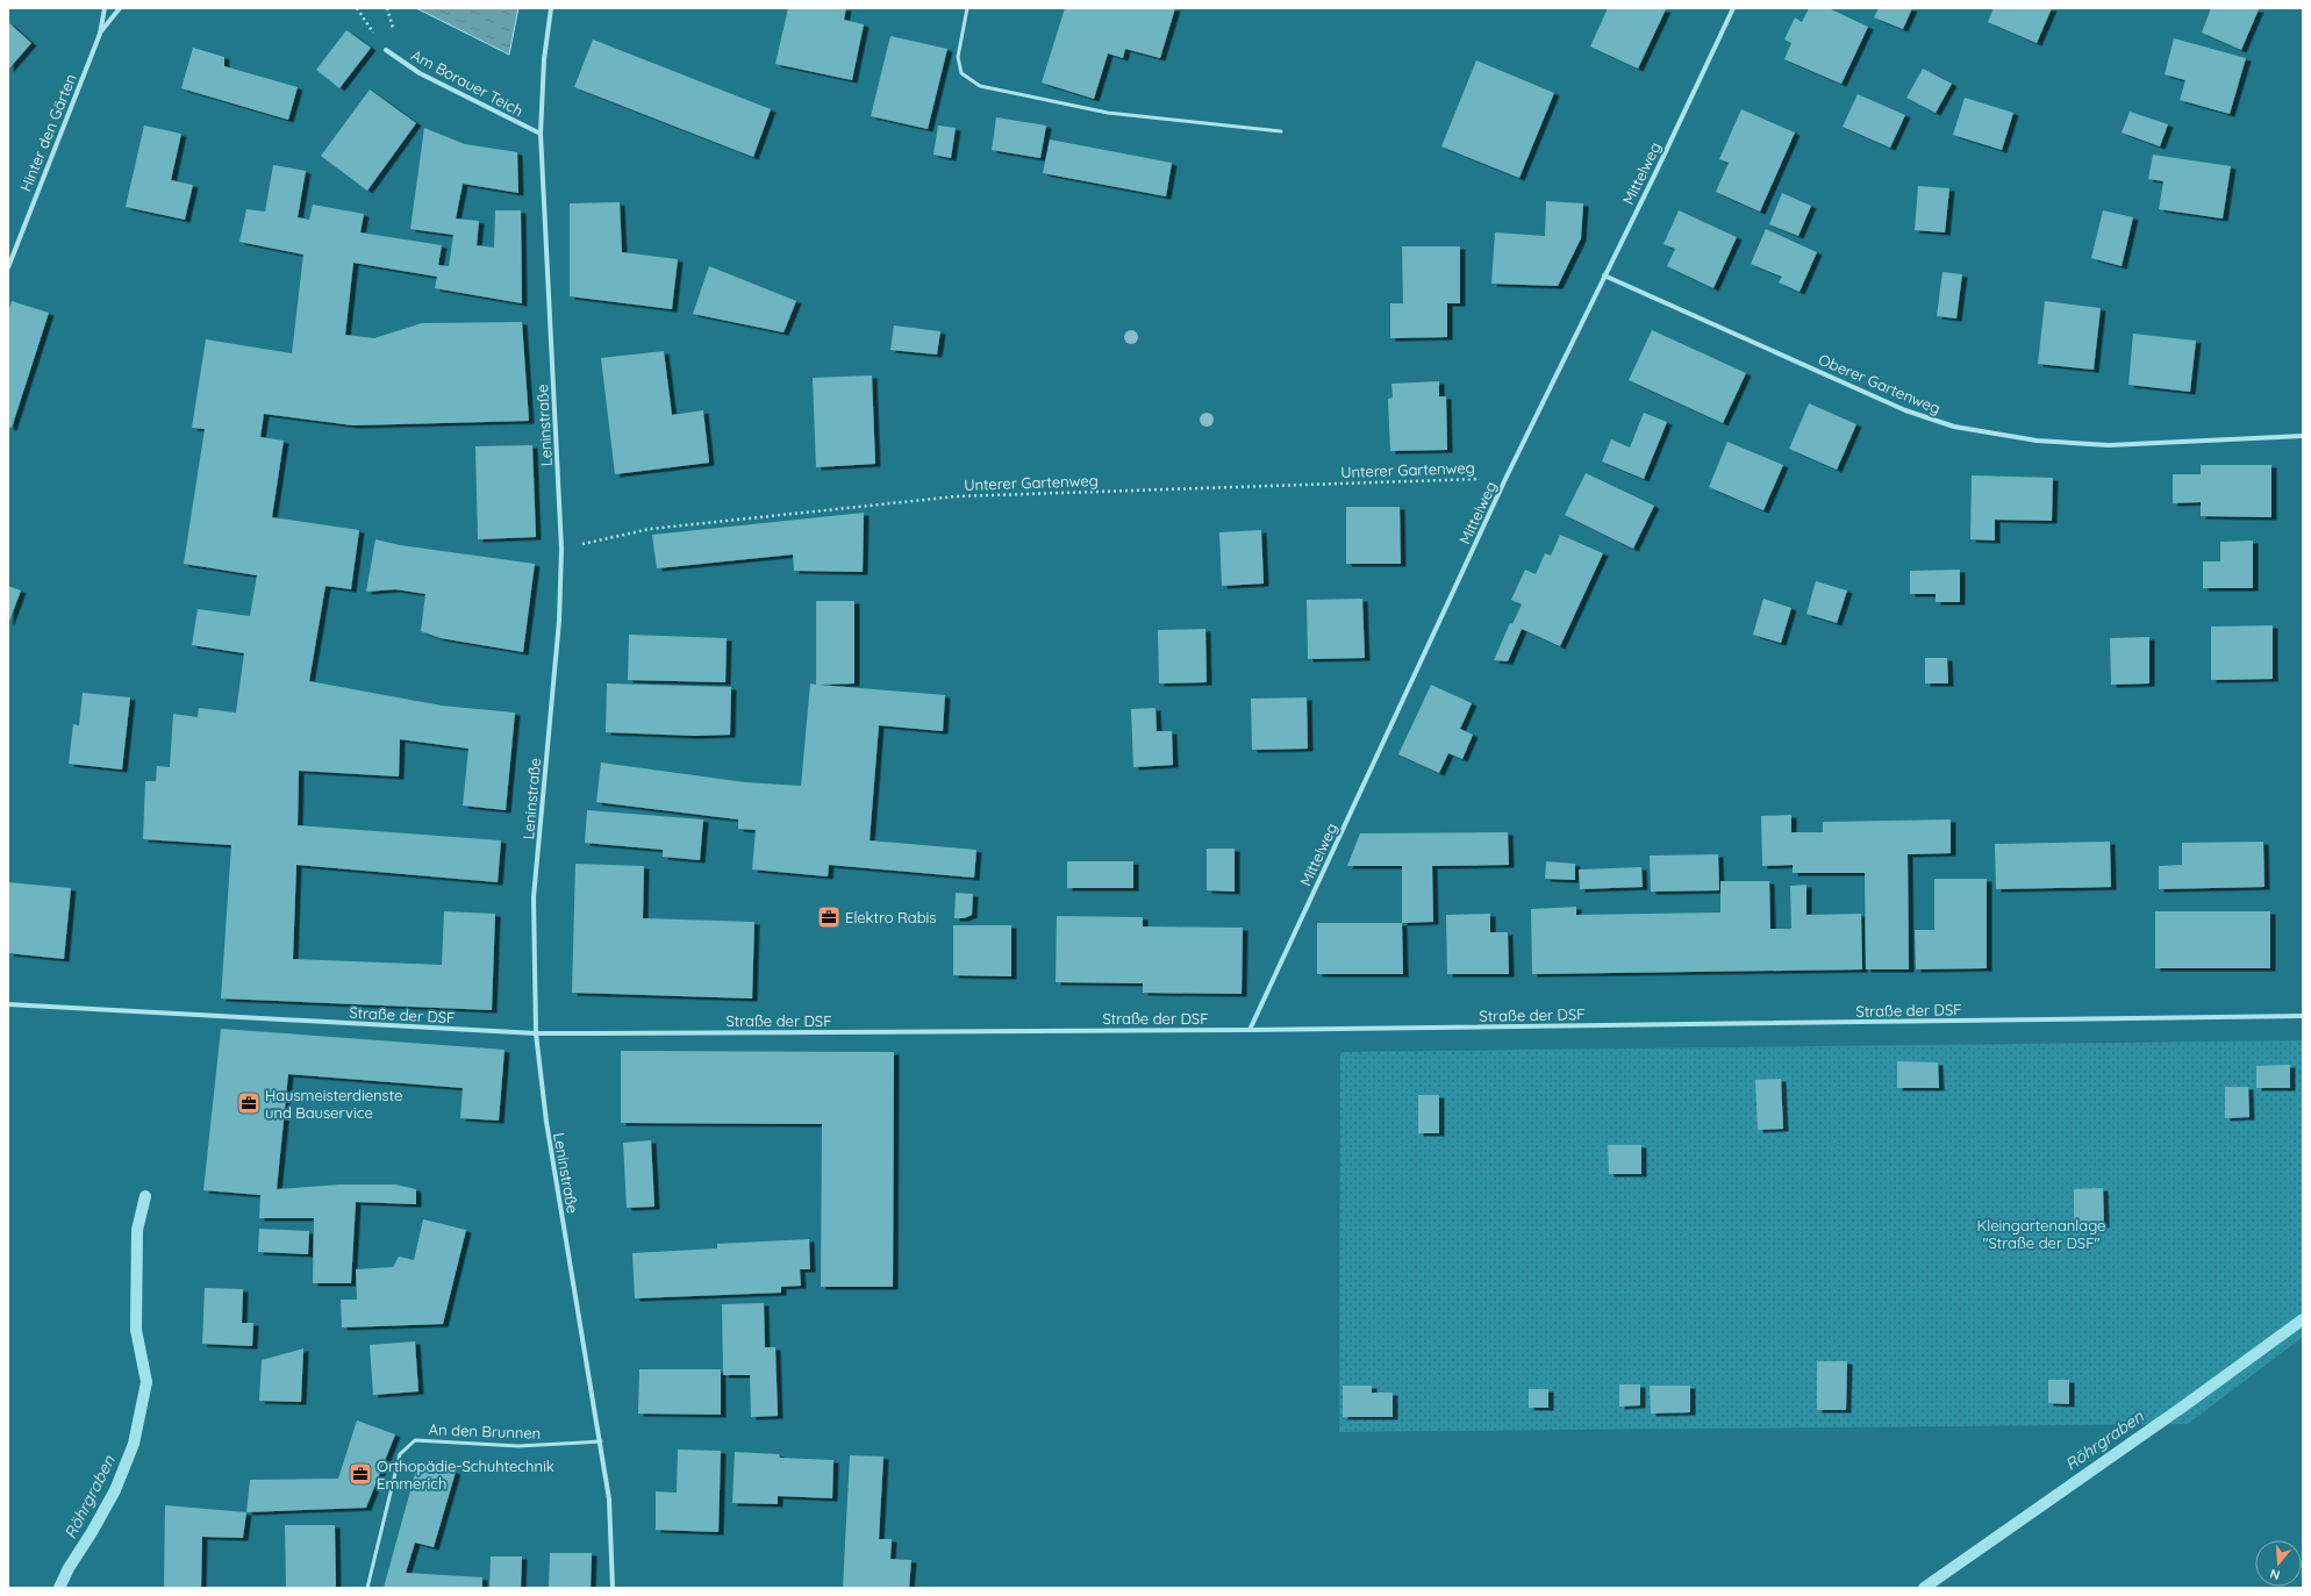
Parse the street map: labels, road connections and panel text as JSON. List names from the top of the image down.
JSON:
{
  "streets": {
    "street": [
      "Am Borauer Teich",
      "Hinter den Gärten",
      "Mittelweg",
      "Oberer Gartenweg",
      "Leninstraße",
      "Straße der DSF"
    ],
    "lane": ["An den Brunnen"],
    "path": ["Unterer Gartenweg"]
  },
  "crossings": [
    ["Am Borauer Teich", "Leninstraße"],
    ["Mittelweg", "Oberer Gartenweg"],
    ["Mittelweg", "Unterer Gartenweg"],
    ["Mittelweg", "Straße der DSF"],
    ["Leninstraße", "Unterer Gartenweg"],
    ["Leninstraße", "Straße der DSF"],
    ["Leninstraße", "An den Brunnen"]
  ],
  "water": ["Röhrgraben"],
  "parks": ["Kleingartenanlage \"Straße der DSF\""],
  "places": {
    "office": ["Elektro Rabis", "Hausmeisterdienste und Bauservice", "Orthopädie-Schuhtechnik Emmerich"]
  },
  "north": "bottom"
}
